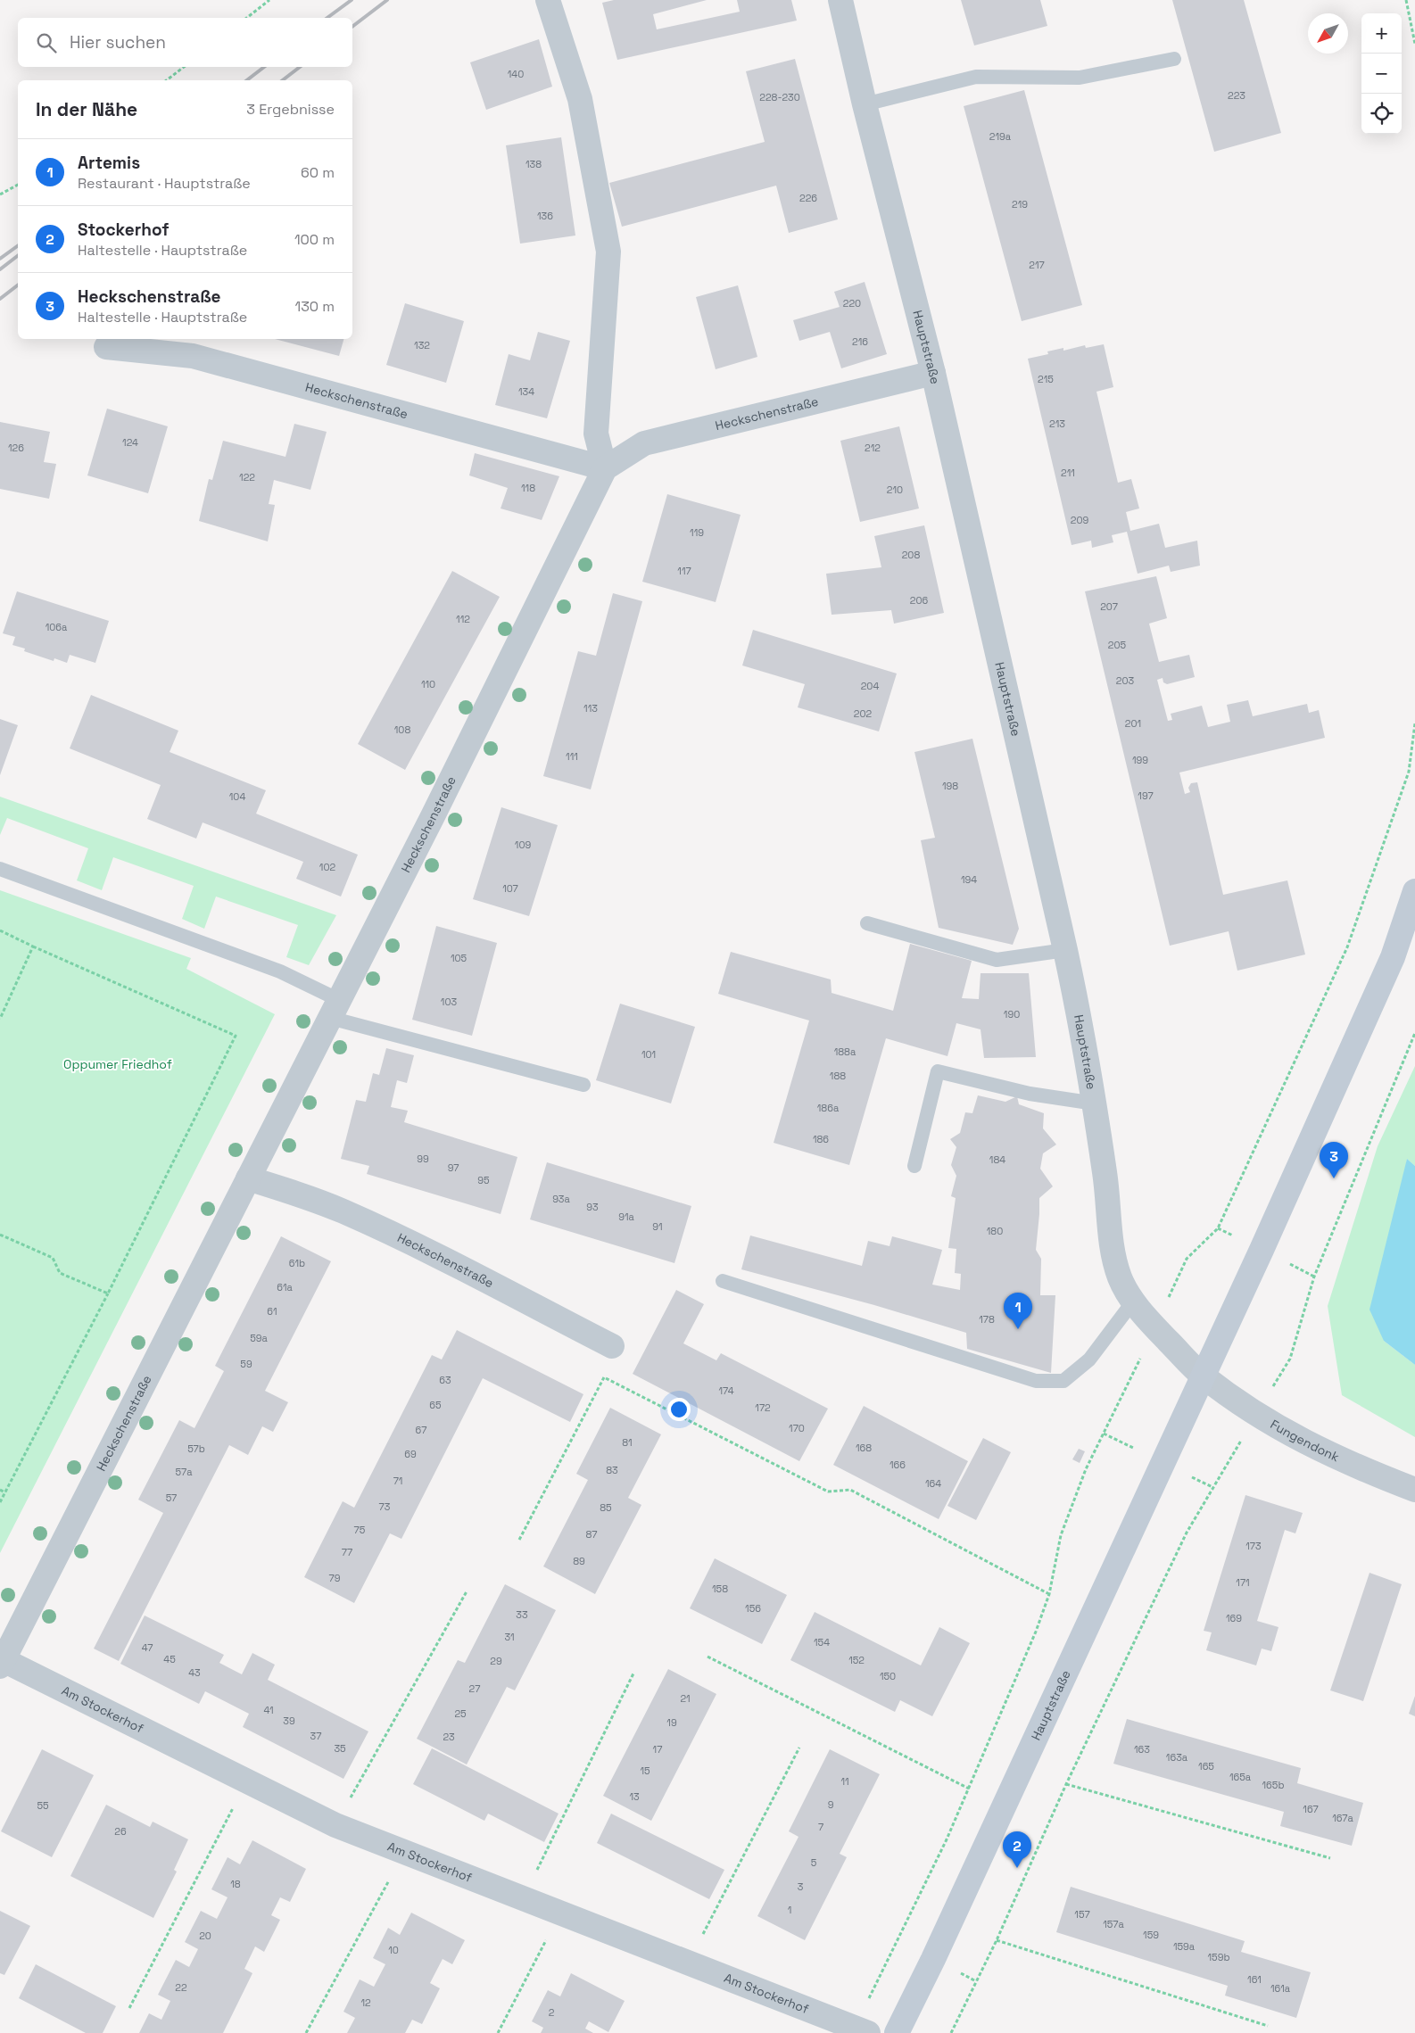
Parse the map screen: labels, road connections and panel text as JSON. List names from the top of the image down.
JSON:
{
  "streets": {
    "main road": ["Hauptstraße"],
    "street": ["Heckschenstraße", "Fungendonk", "Am Stockerhof"]
  },
  "crossings": [
    ["Hauptstraße", "Heckschenstraße"],
    ["Hauptstraße", "Fungendonk"],
    ["Heckschenstraße", "Am Stockerhof"]
  ],
  "parks": ["Oppumer Friedhof"],
  "house_numbers": [
    "140",
    "223",
    "228-230",
    "219a",
    "138",
    "226",
    "219",
    "136",
    "217",
    "220",
    "216",
    "132",
    "215",
    "134",
    "213",
    "124",
    "126",
    "212",
    "211",
    "122",
    "118",
    "210",
    "209",
    "119",
    "208",
    "117",
    "206",
    "207",
    "112",
    "106a",
    "205",
    "203",
    "110",
    "204",
    "113",
    "202",
    "201",
    "108",
    "111",
    "199",
    "198",
    "197",
    "104",
    "109",
    "102",
    "194",
    "107",
    "105",
    "103",
    "190",
    "188a",
    "101",
    "188",
    "186a",
    "186",
    "99",
    "184",
    "97",
    "95",
    "93a",
    "93",
    "91a",
    "91",
    "180",
    "61b",
    "61a",
    "61",
    "178",
    "59a",
    "59",
    "63",
    "174",
    "65",
    "172",
    "170",
    "67",
    "81",
    "168",
    "57b",
    "69",
    "166",
    "83",
    "57a",
    "71",
    "164",
    "57",
    "73",
    "85",
    "75",
    "87",
    "173",
    "77",
    "89",
    "79",
    "171",
    "158",
    "156",
    "33",
    "169",
    "31",
    "154",
    "47",
    "45",
    "152",
    "29",
    "43",
    "150",
    "27",
    "21",
    "41",
    "25",
    "39",
    "19",
    "37",
    "23",
    "35",
    "17",
    "163",
    "163a",
    "165",
    "15",
    "165a",
    "11",
    "165b",
    "13",
    "9",
    "55",
    "167",
    "167a",
    "7",
    "26",
    "5",
    "18",
    "3",
    "1",
    "157",
    "157a",
    "159",
    "20",
    "159a",
    "10",
    "159b",
    "161",
    "22",
    "161a",
    "12",
    "2"
  ],
  "north": "bottom left",
  "page": {
    "map_buttons": ["+", "−"],
    "search": "Hier suchen",
    "heading": ["In der Nähe", "3 Ergebnisse"],
    "list": [
      {
        "mark": "1",
        "name": "Artemis",
        "note": "Restaurant · Hauptstraße",
        "value": "60 m"
      },
      {
        "mark": "2",
        "name": "Stockerhof",
        "note": "Haltestelle · Hauptstraße",
        "value": "100 m"
      },
      {
        "mark": "3",
        "name": "Heckschenstraße",
        "note": "Haltestelle · Hauptstraße",
        "value": "130 m"
      }
    ],
    "pins": ["3", "1", "2"]
  }
}
